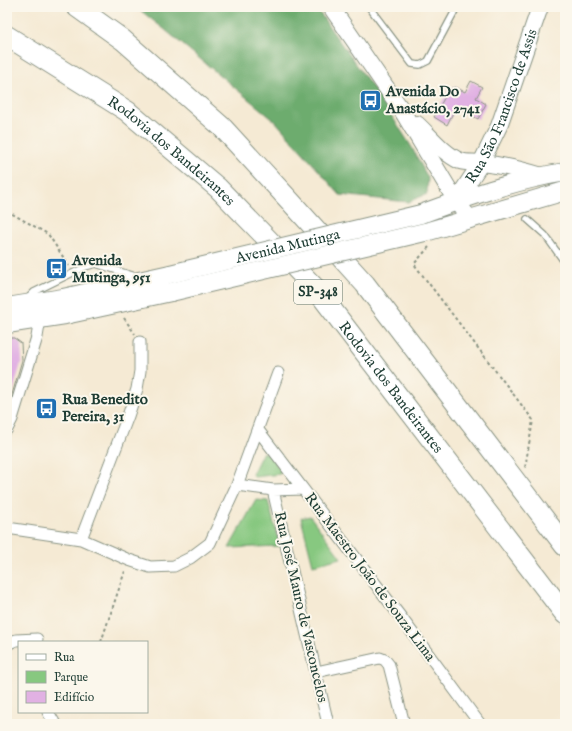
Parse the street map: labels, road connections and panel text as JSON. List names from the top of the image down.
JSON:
{
  "streets": {
    "highway": ["Rodovia dos Bandeirantes", "SP-348"],
    "main road": ["Rua São Francisco de Assis", "Avenida Mutinga"],
    "street": ["Rua Maestro João de Souza Lima", "Rua José Mauro de Vasconcelos"]
  },
  "crossings": [
    ["Rua São Francisco de Assis", "Avenida Mutinga"]
  ],
  "places": {
    "bus stop": ["Avenida Do Anastácio, 2741", "Avenida Mutinga, 951", "Rua Benedito Pereira, 31"]
  },
  "legend": ["Rua", "Parque", "Edifício"]
}
